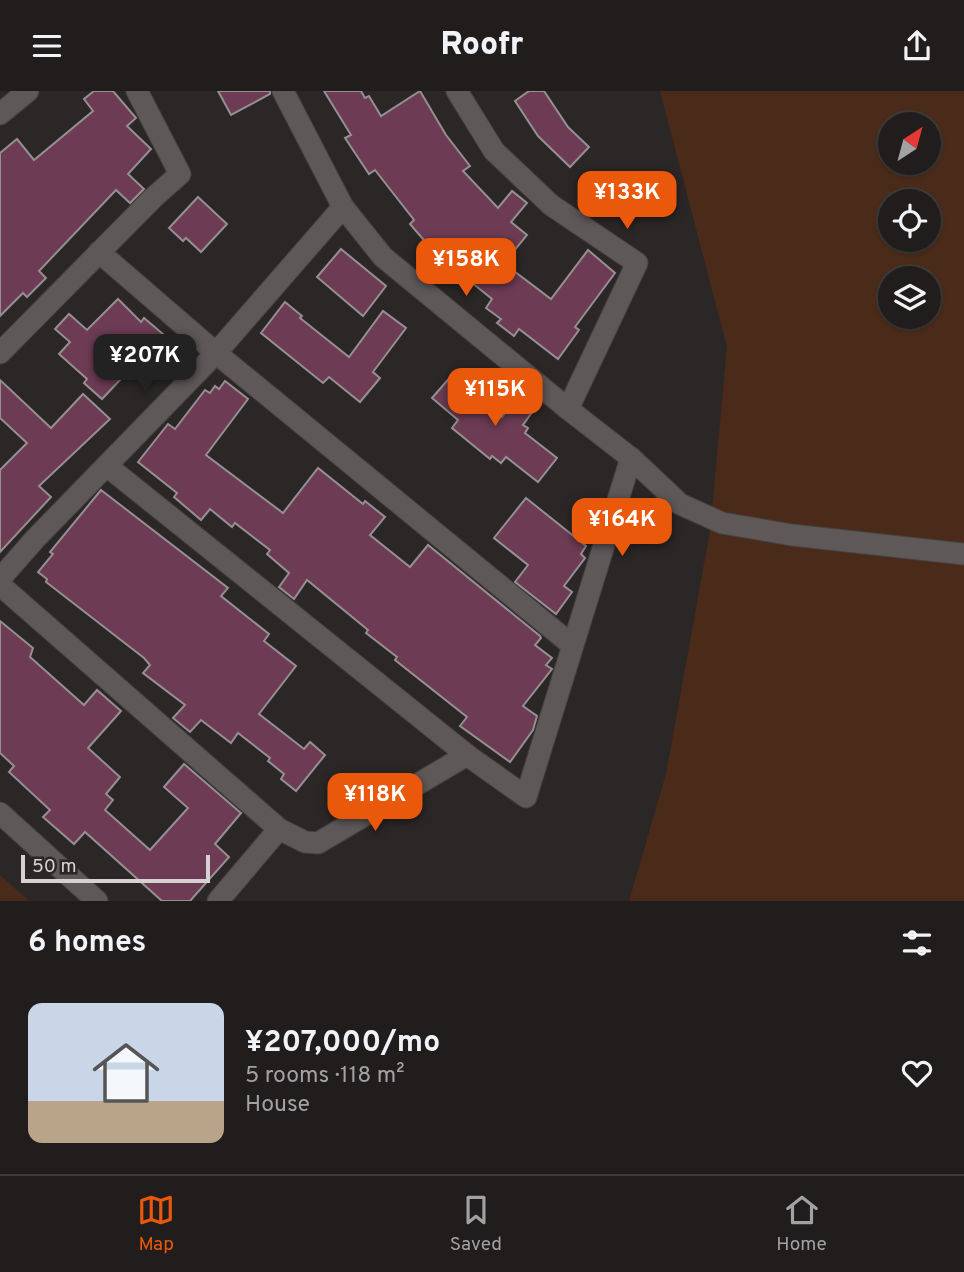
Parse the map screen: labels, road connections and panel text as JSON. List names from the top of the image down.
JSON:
{
  "scale_bar": "50 m",
  "north": "top right",
  "page": {
    "header": "Roofr",
    "price": [
      "¥133K",
      "¥158K",
      "¥207K",
      "¥115K",
      "¥164K",
      "¥118K"
    ],
    "scale": "50 m",
    "heading": "6 homes",
    "list": [
      {
        "name": "¥207,000/mo",
        "note": "5 rooms · 118 m² · House"
      }
    ],
    "tabs": ["Map", "Saved", "Home"]
  }
}
